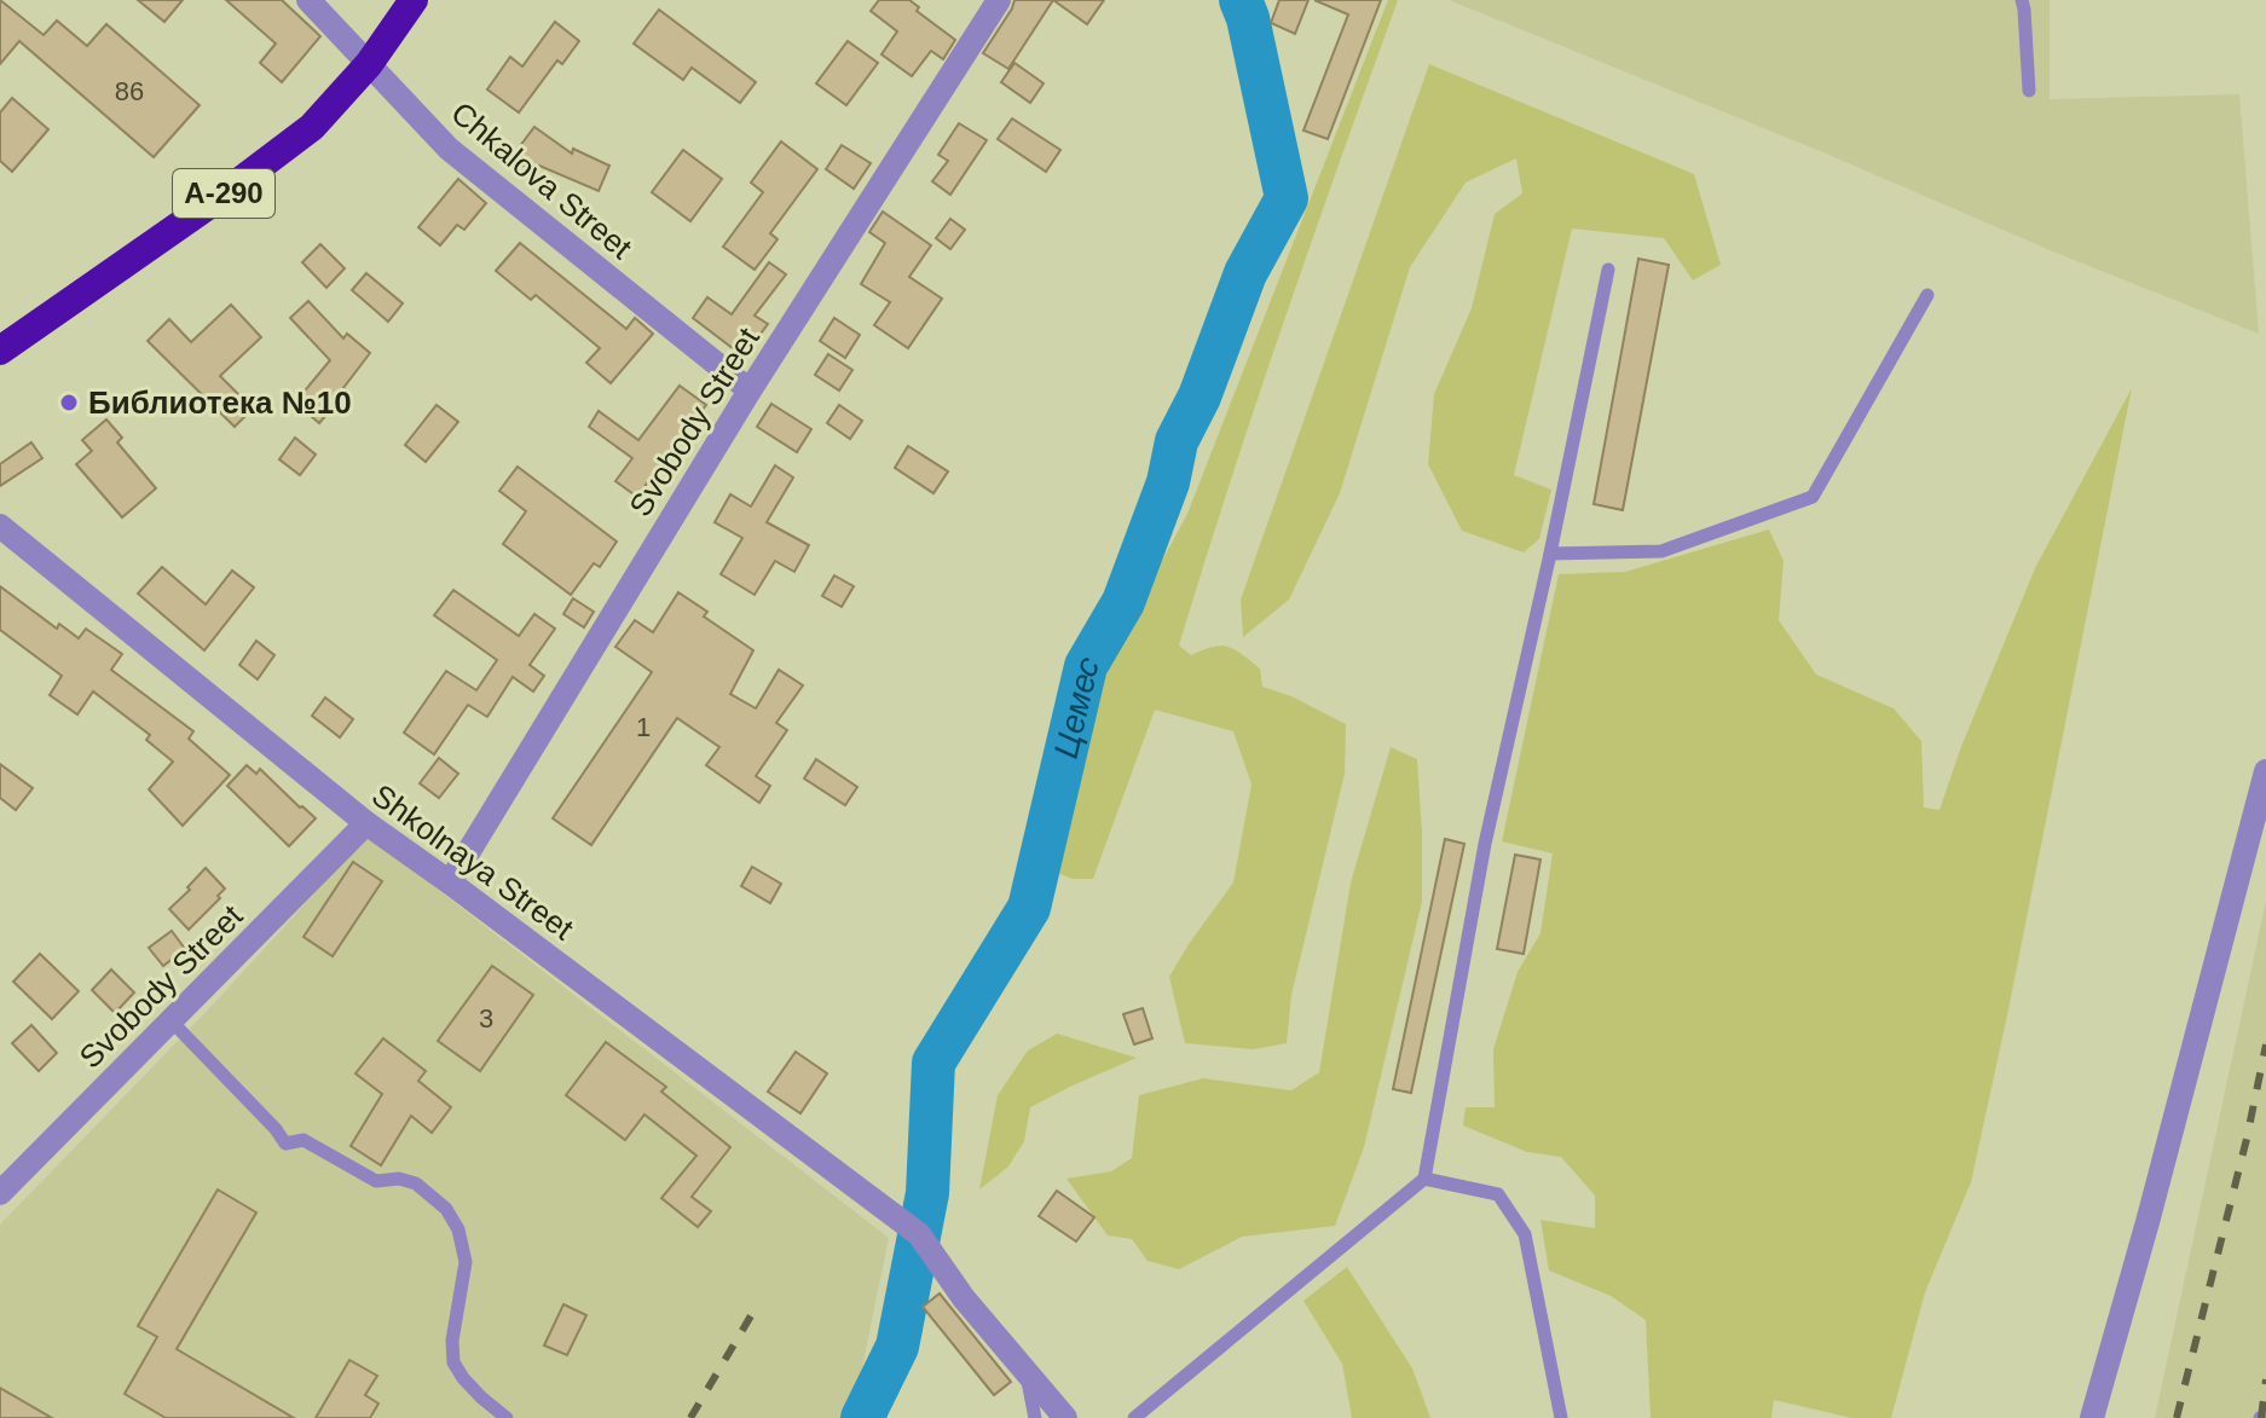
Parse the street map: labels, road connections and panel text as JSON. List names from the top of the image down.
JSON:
{
  "streets": {
    "highway": ["А-290"],
    "street": ["Chkalova Street", "Svobody Street", "Shkolnaya Street"]
  },
  "crossings": [
    ["Chkalova Street", "А-290"],
    ["Chkalova Street", "Svobody Street"],
    ["Svobody Street", "Shkolnaya Street"]
  ],
  "water": ["Цемес"],
  "places": ["Библиотека №10"],
  "house_numbers": ["86", "1", "3"]
}
